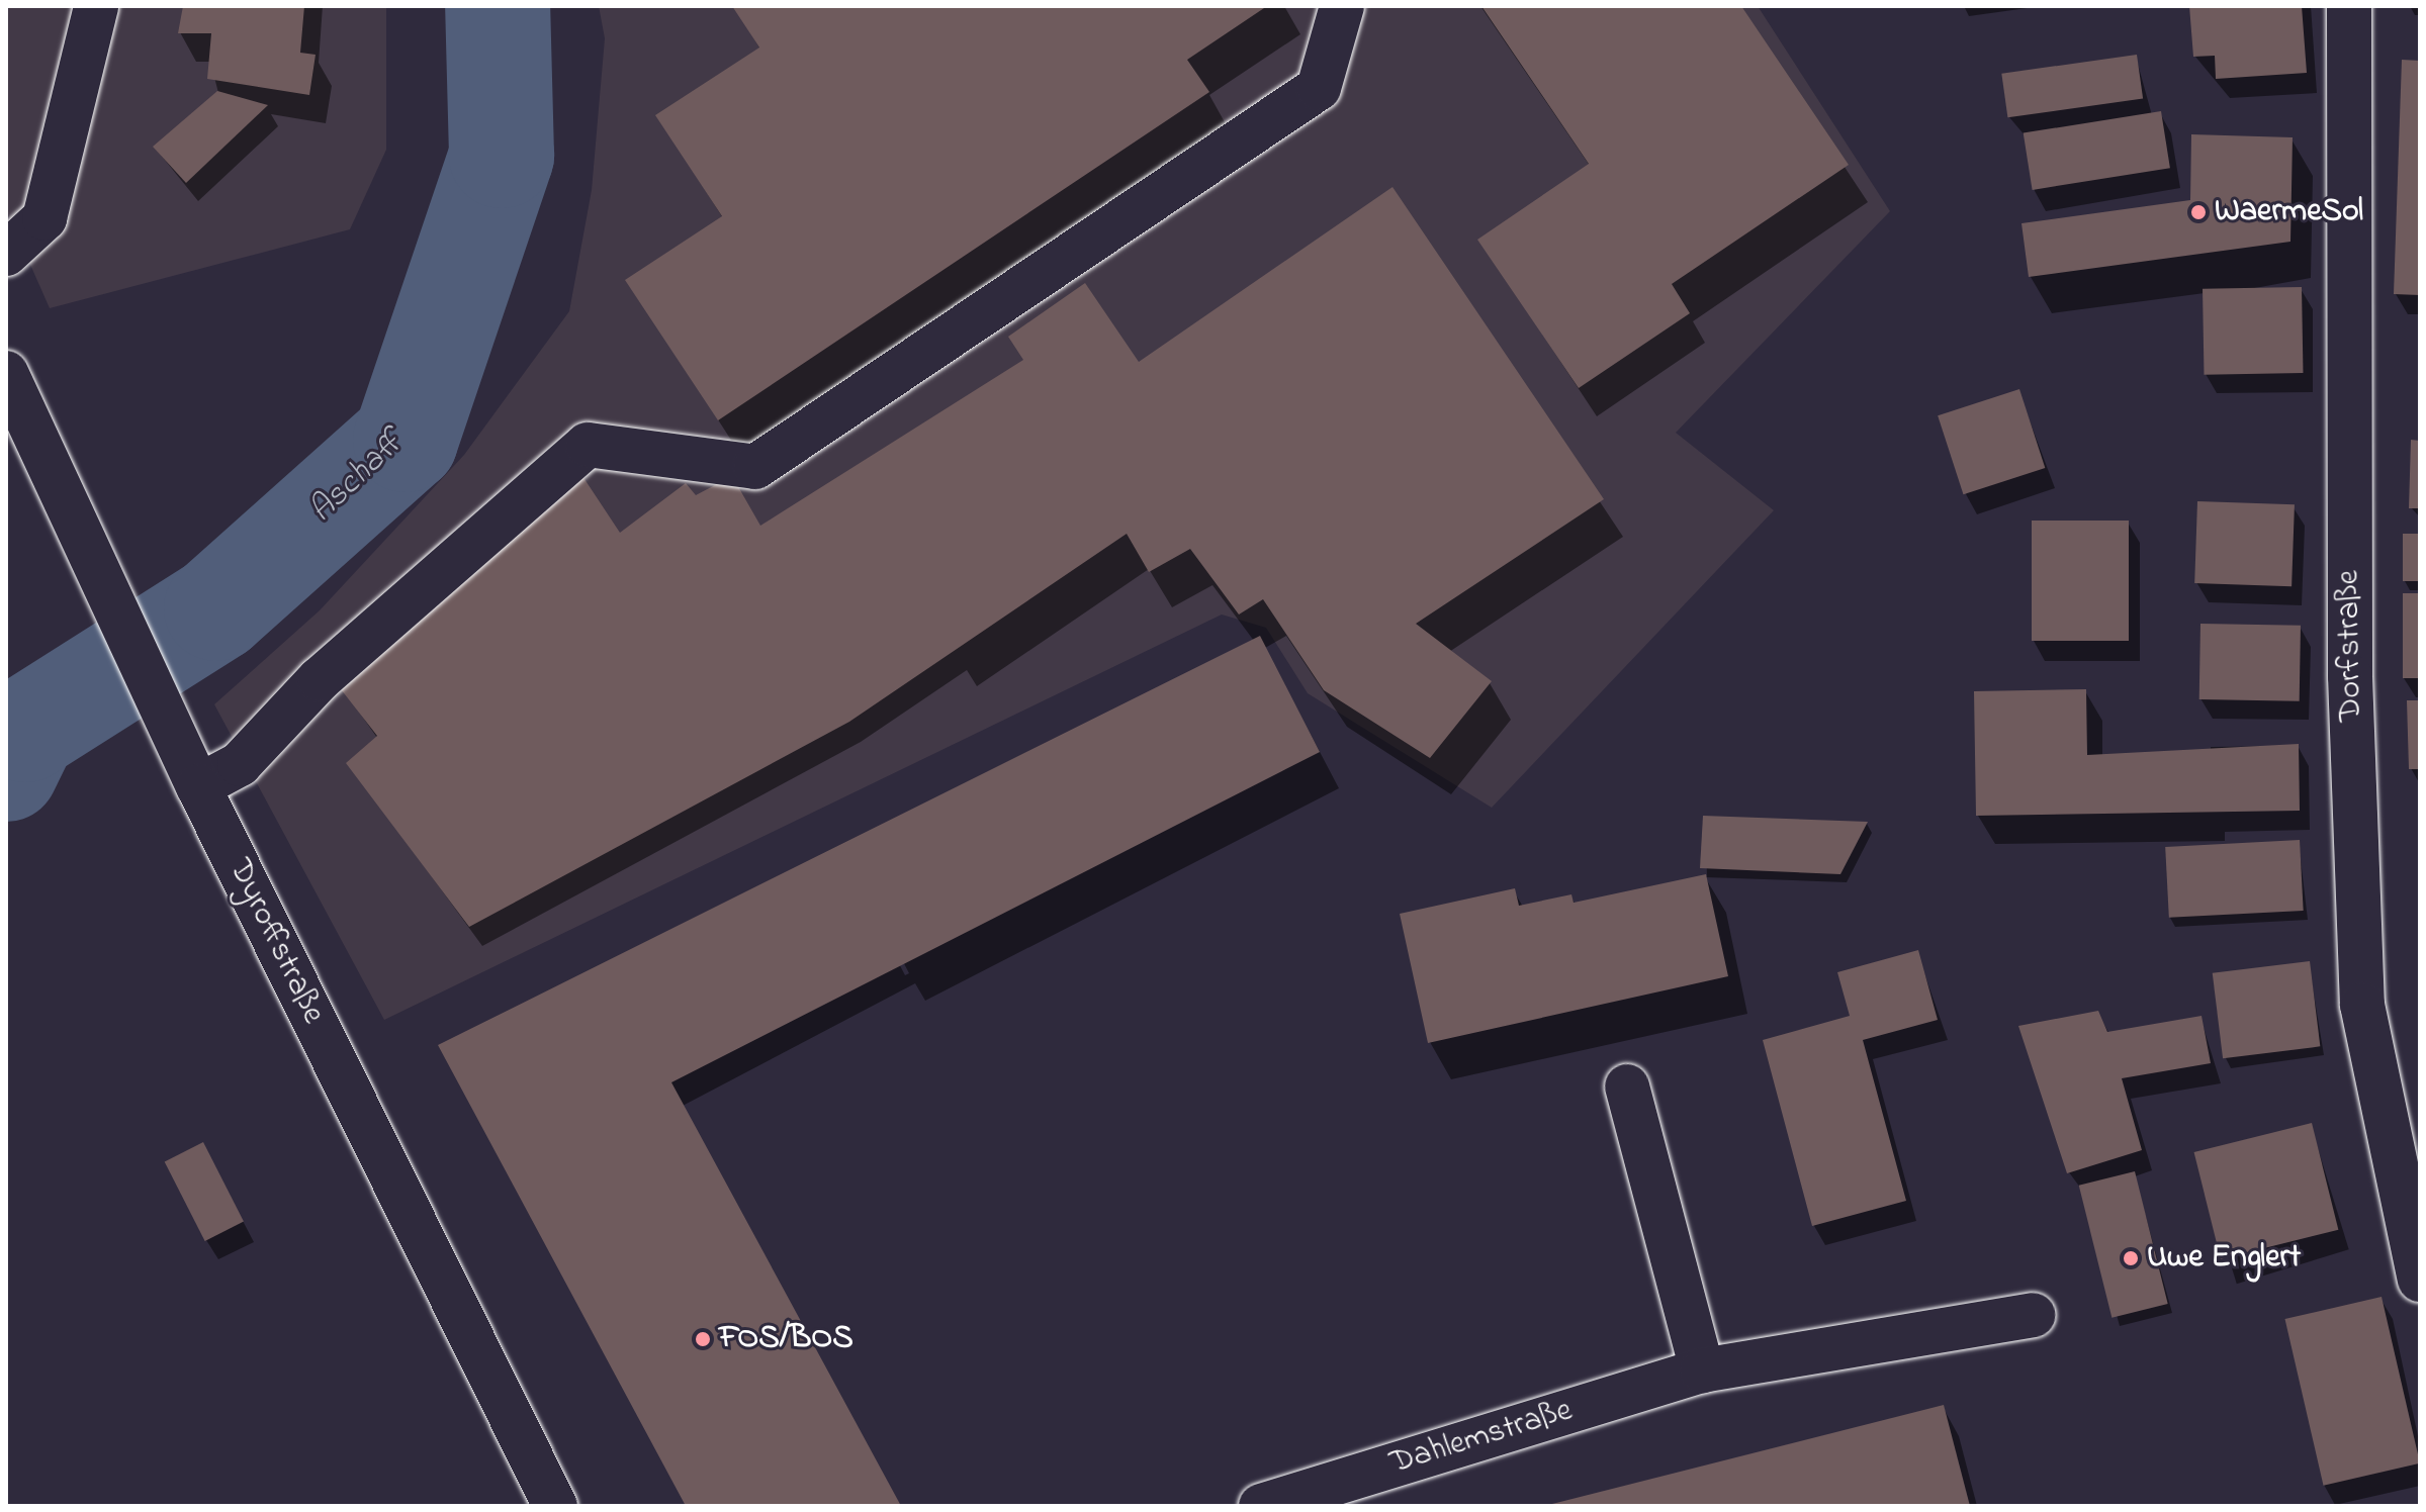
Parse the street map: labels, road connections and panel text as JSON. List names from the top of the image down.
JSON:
{
  "streets": {
    "street": ["Dorfstraße", "Dyroffstraße", "Dahlemstraße"]
  },
  "water": ["Aschaff"],
  "places": ["WaermeSol", "Uwe Englert", "FOS/BOS"]
}
